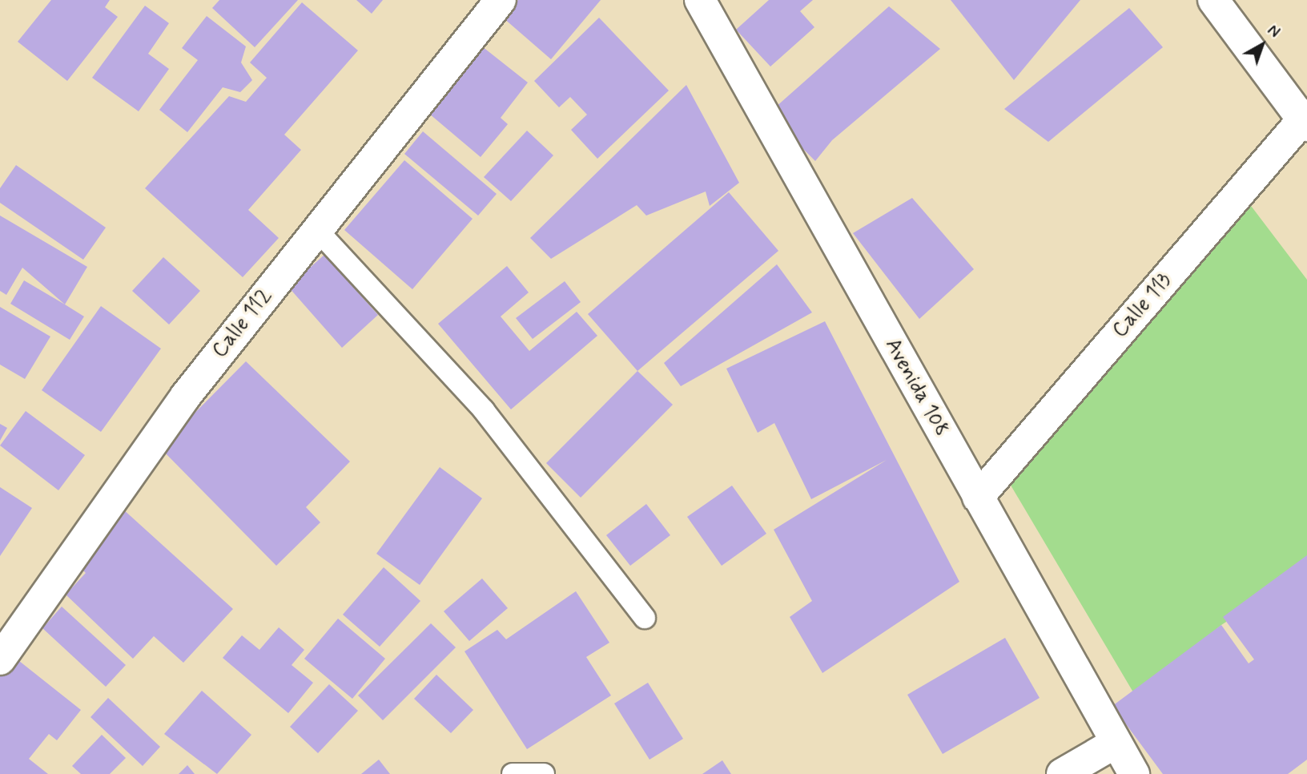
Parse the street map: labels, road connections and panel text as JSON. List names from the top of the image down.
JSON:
{
  "streets": {
    "street": ["Calle 113", "Calle 112", "Avenida 108"]
  },
  "crossings": [
    ["Calle 113", "Avenida 108"]
  ],
  "north": "top right"
}
